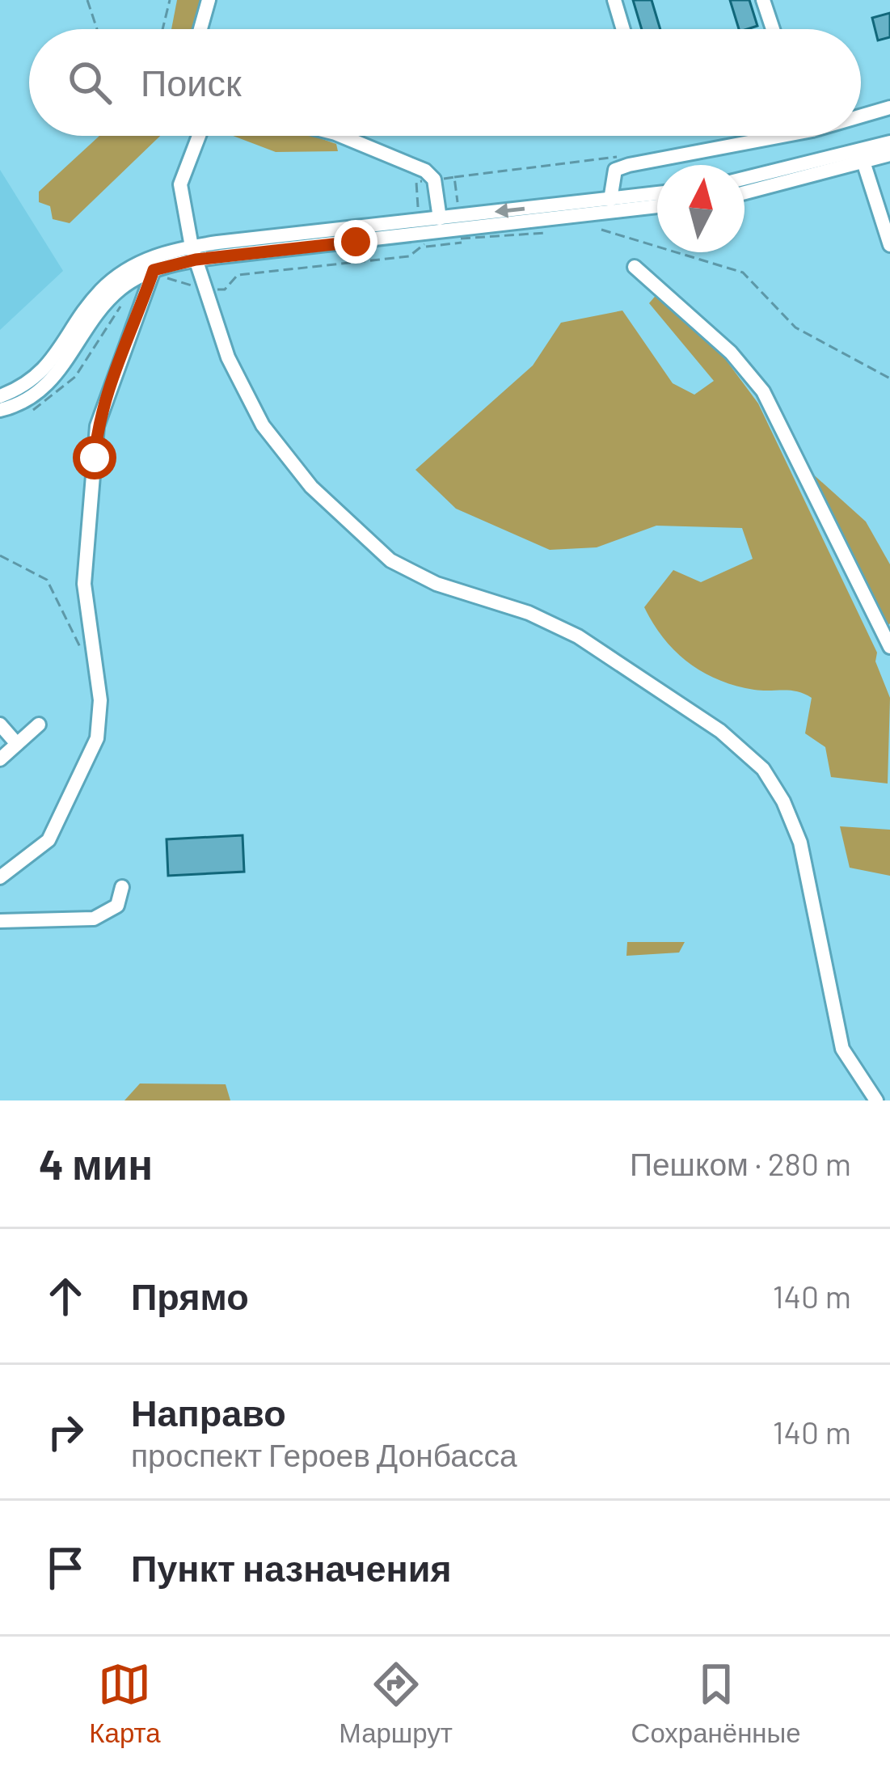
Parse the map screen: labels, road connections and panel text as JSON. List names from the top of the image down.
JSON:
{
  "north": "top",
  "page": {
    "search": "Поиск",
    "heading": ["4 мин", "Пешком · 280 m"],
    "list": [
      ["Прямо", "140 m"],
      ["Направо", "проспект Героев Донбасса", "140 m"],
      "Пункт назначения"
    ],
    "nav": ["Карта", "Маршрут", "Сохранённые"]
  }
}
